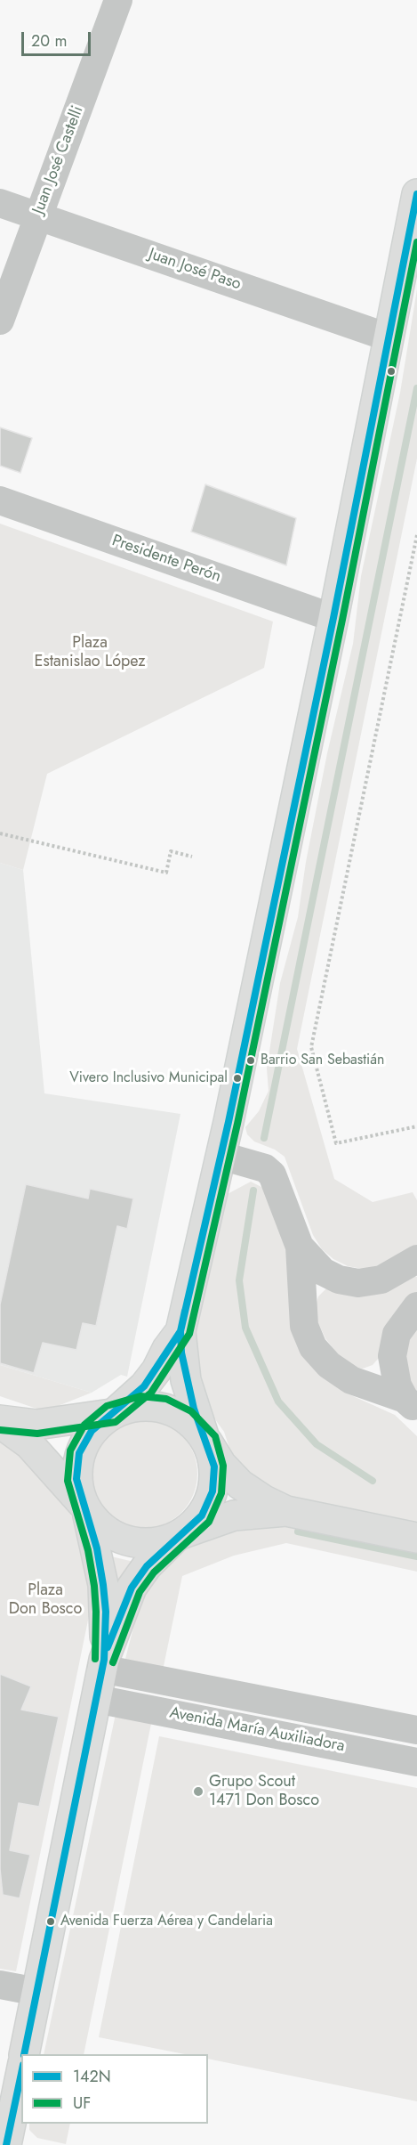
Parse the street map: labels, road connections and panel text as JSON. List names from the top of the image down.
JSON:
{
  "streets": {
    "street": [
      "Juan José Castelli",
      "Juan José Paso",
      "Presidente Perón",
      "Avenida María Auxiliadora"
    ]
  },
  "crossings": [
    ["Juan José Castelli", "Juan José Paso"]
  ],
  "parks": ["Plaza Estanislao López", "Plaza Don Bosco"],
  "places": [
    "Barrio San Sebastián",
    "Vivero Inclusivo Municipal",
    "Grupo Scout 1471 Don Bosco",
    "Avenida Fuerza Aérea y Candelaria"
  ],
  "lines": ["transit line 142N", "transit line UF"],
  "legend": ["142N", "UF"],
  "scale_bar": "20 m"
}
